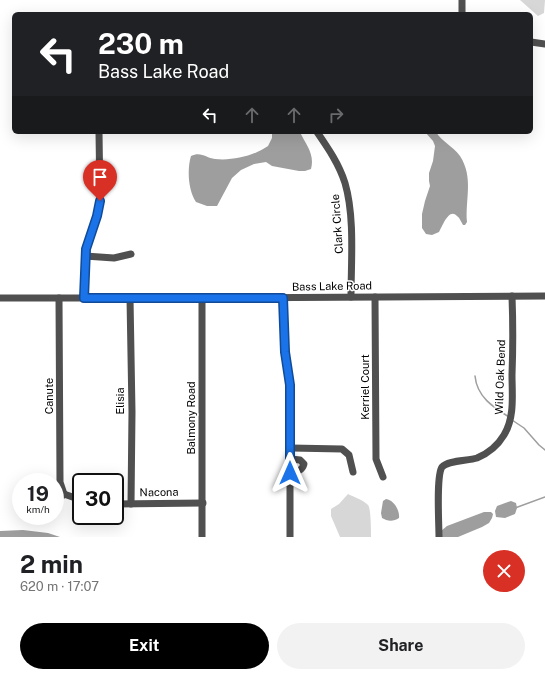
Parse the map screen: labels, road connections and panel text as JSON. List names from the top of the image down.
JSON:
{
  "streets": {
    "street": [
      "Clark Circle",
      "Bass Lake Road",
      "Wild Oak Bend",
      "Kerriel Court",
      "Canute",
      "Elisia",
      "Balmony Road",
      "Nacona"
    ]
  },
  "crossings": [
    ["Clark Circle", "Bass Lake Road"],
    ["Bass Lake Road", "Wild Oak Bend"],
    ["Bass Lake Road", "Kerriel Court"],
    ["Bass Lake Road", "Canute"],
    ["Bass Lake Road", "Elisia"],
    ["Bass Lake Road", "Balmony Road"],
    ["Elisia", "Nacona"],
    ["Balmony Road", "Nacona"]
  ],
  "page": {
    "turn": ["230 m", "Bass Lake Road"],
    "speed": "19 km/h",
    "limit": "30",
    "heading": ["2 min", "620 m · 17:07"],
    "buttons": ["Exit", "Share"]
  }
}
